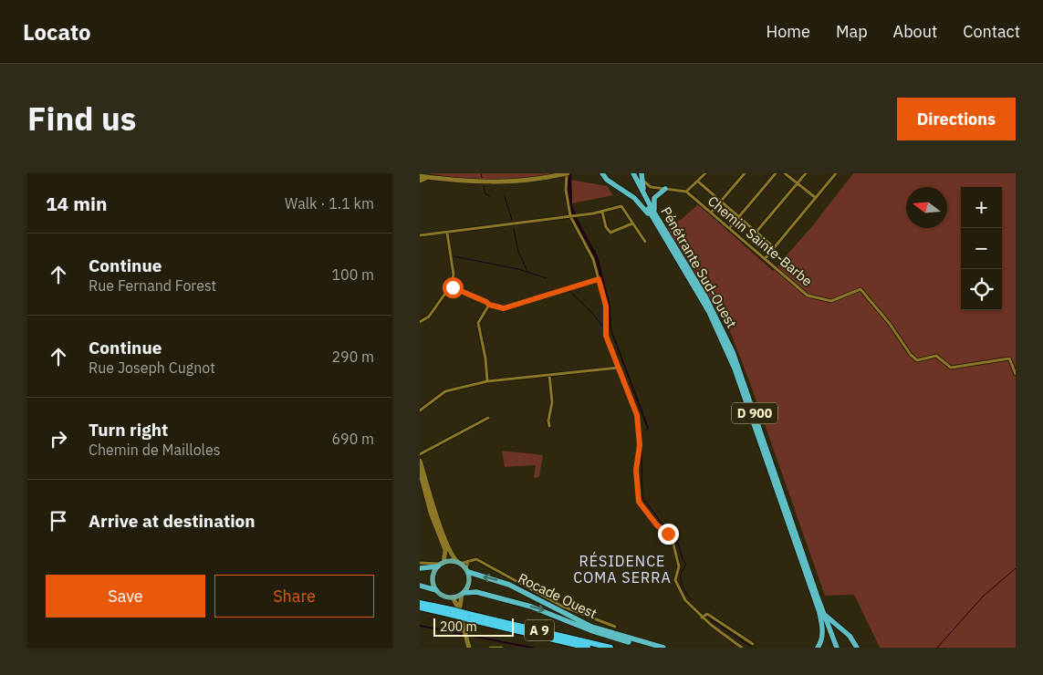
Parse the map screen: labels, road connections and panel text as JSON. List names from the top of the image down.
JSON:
{
  "streets": {
    "highway": [
      "Pénétrante Sud-Ouest",
      "D 900",
      "Rocade Ouest",
      "A 9"
    ],
    "street": ["Chemin Sainte-Barbe"]
  },
  "crossings": [
    ["Pénétrante Sud-Ouest", "D 900"]
  ],
  "districts": ["RÉSIDENCE COMA SERRA"],
  "scale_bar": "200 m",
  "north": "left",
  "page": {
    "header": "Locato",
    "nav": [
      "Home",
      "Map",
      "About",
      "Contact"
    ],
    "title": "Find us",
    "buttons": [
      "Directions",
      ["Save", "Share"]
    ],
    "heading": ["14 min", "Walk · 1.1 km"],
    "map_buttons": ["+", "−"],
    "list": [
      ["Continue", "Rue Fernand Forest", "100 m"],
      ["Continue", "Rue Joseph Cugnot", "290 m"],
      ["Turn right", "Chemin de Mailloles", "690 m"],
      "Arrive at destination"
    ],
    "scale": "200 m"
  }
}
